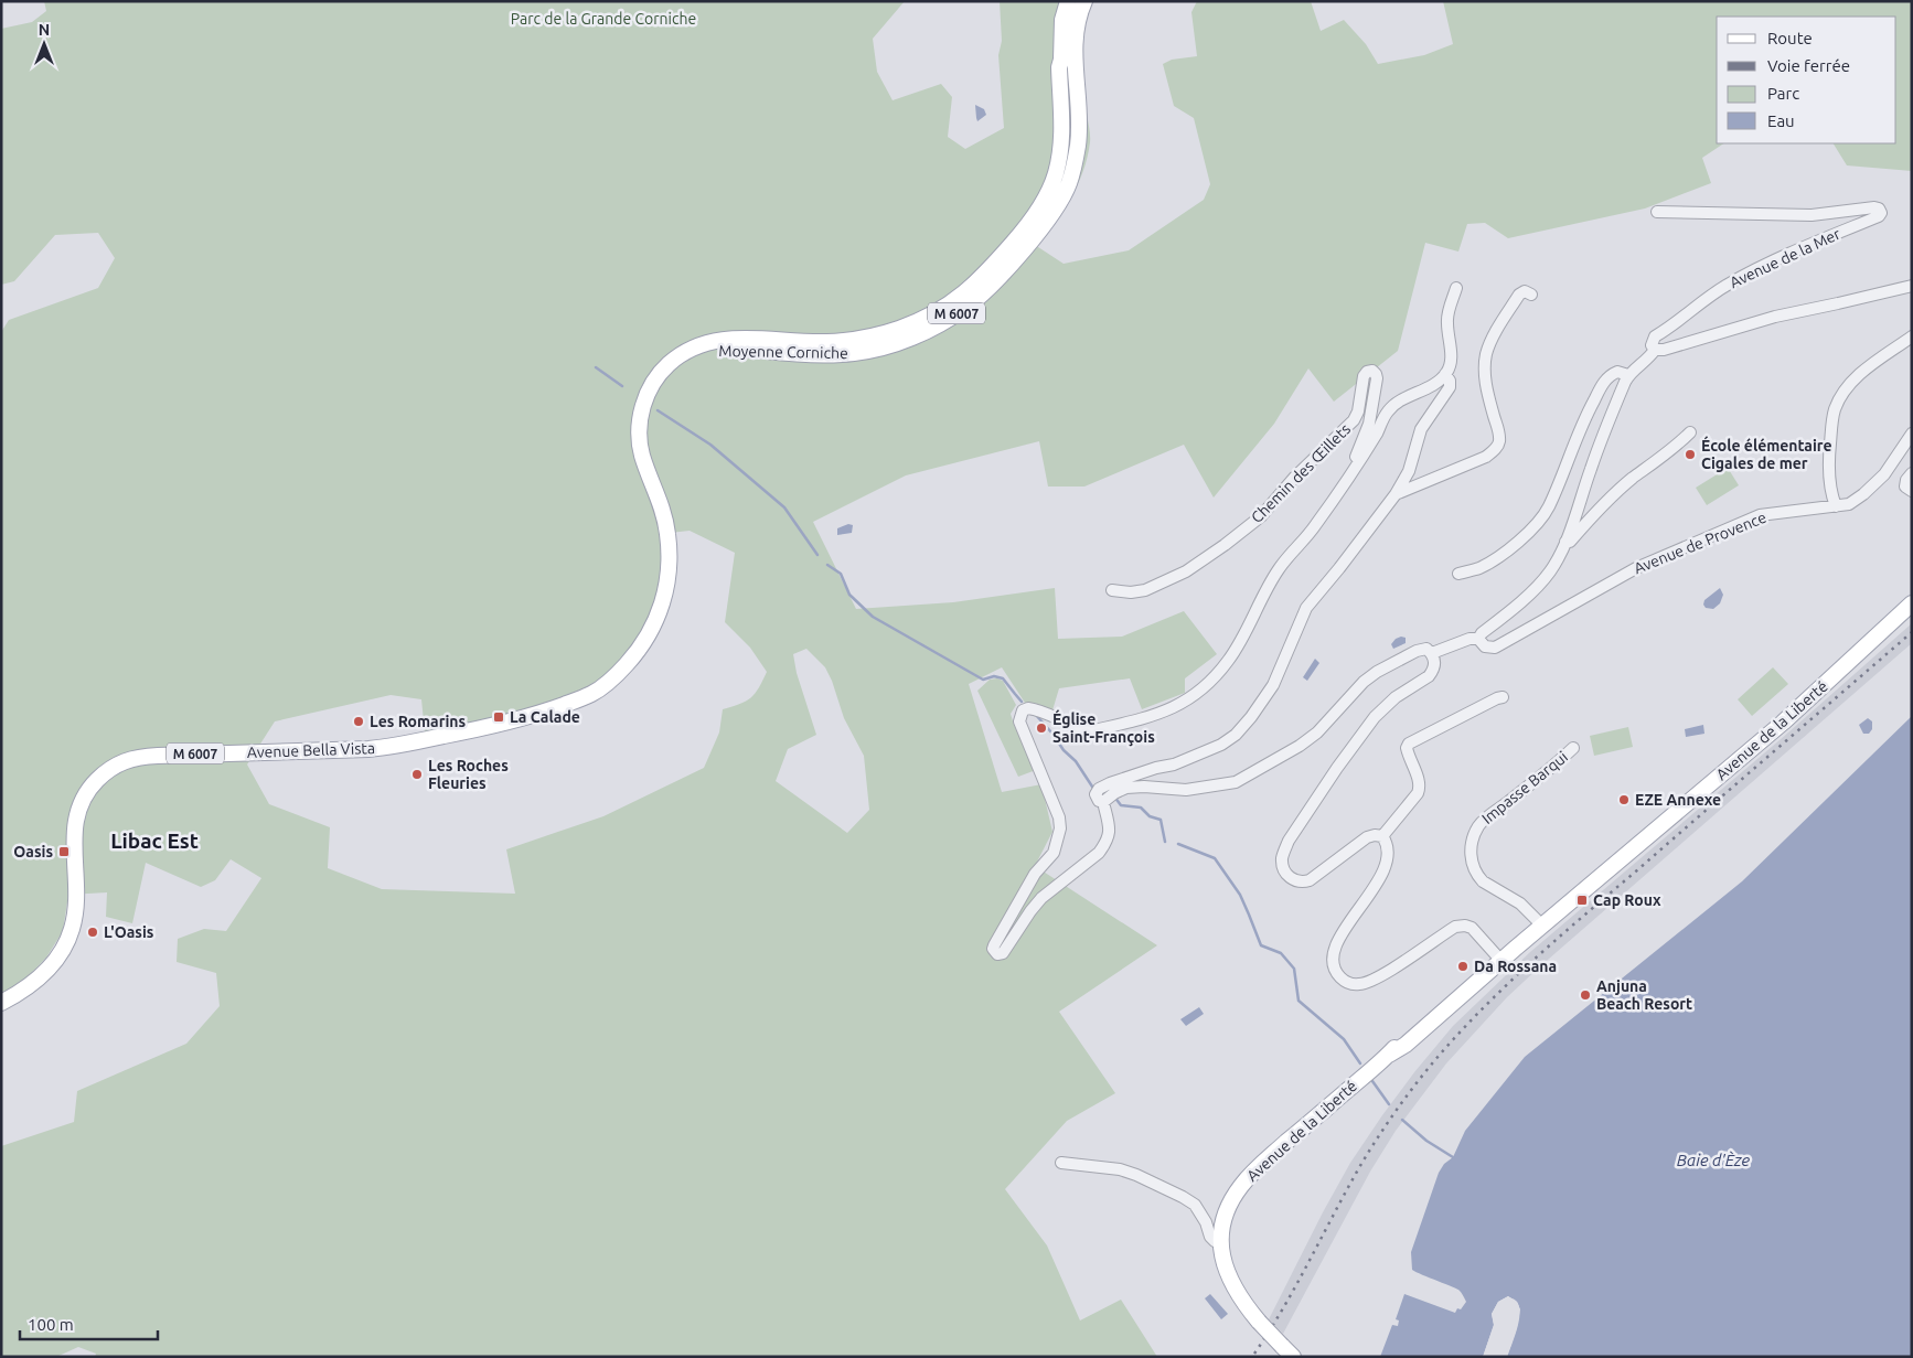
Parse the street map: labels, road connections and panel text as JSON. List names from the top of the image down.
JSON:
{
  "streets": {
    "main road": [
      "M 6007",
      "Moyenne Corniche",
      "Avenue de la Liberté",
      "Avenue Bella Vista"
    ],
    "street": [
      "Avenue de la Mer",
      "Chemin des Œillets",
      "Avenue de Provence",
      "Impasse Barqui"
    ]
  },
  "crossings": [
    ["Moyenne Corniche", "Avenue Bella Vista"],
    ["Avenue de la Liberté", "Impasse Barqui"]
  ],
  "districts": ["Libac Est"],
  "water": ["Baie d'Èze"],
  "parks": ["Parc de la Grande Corniche"],
  "places": {
    "other": [
      "École élémentaire Cigales de mer",
      "Les Romarins",
      "Église Saint-François",
      "Les Roches Fleuries",
      "EZE Annexe",
      "L'Oasis",
      "Da Rossana",
      "Anjuna Beach Resort"
    ],
    "transit": ["La Calade", "Oasis", "Cap Roux"]
  },
  "legend": [
    "Route",
    "Voie ferrée",
    "Parc",
    "Eau"
  ],
  "scale_bar": "100 m",
  "north": "top"
}
